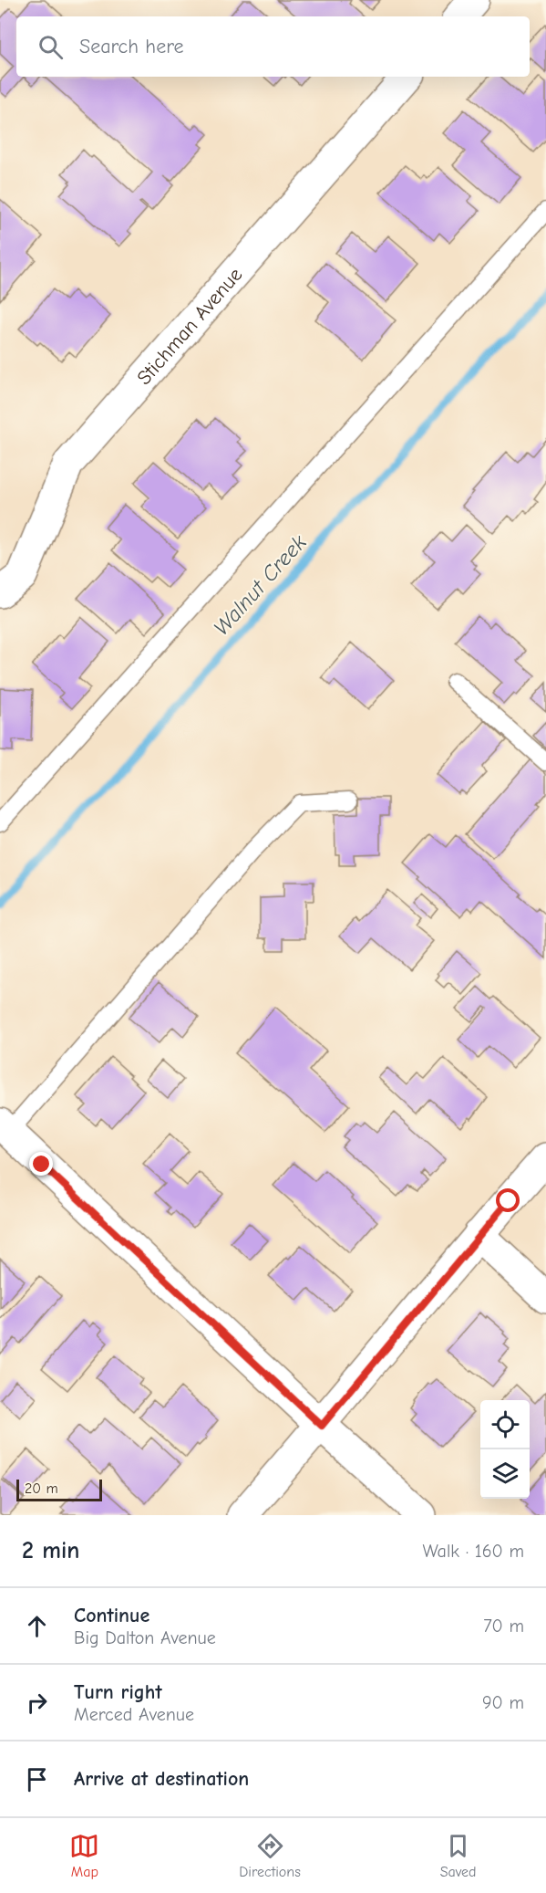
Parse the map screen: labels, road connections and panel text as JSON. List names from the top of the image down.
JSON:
{
  "streets": {
    "street": ["Stichman Avenue"]
  },
  "water": ["Walnut Creek"],
  "scale_bar": "20 m",
  "page": {
    "search": "Search here",
    "scale": "20 m",
    "heading": ["2 min", "Walk · 160 m"],
    "list": [
      ["Continue", "Big Dalton Avenue", "70 m"],
      ["Turn right", "Merced Avenue", "90 m"],
      "Arrive at destination"
    ],
    "nav": ["Map", "Directions", "Saved"]
  }
}
